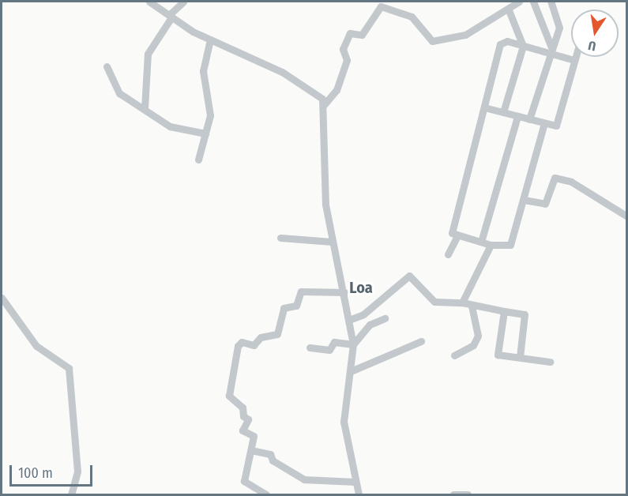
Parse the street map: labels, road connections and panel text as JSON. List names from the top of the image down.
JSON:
{
  "districts": ["Loa"],
  "scale_bar": "100 m",
  "north": "bottom"
}
